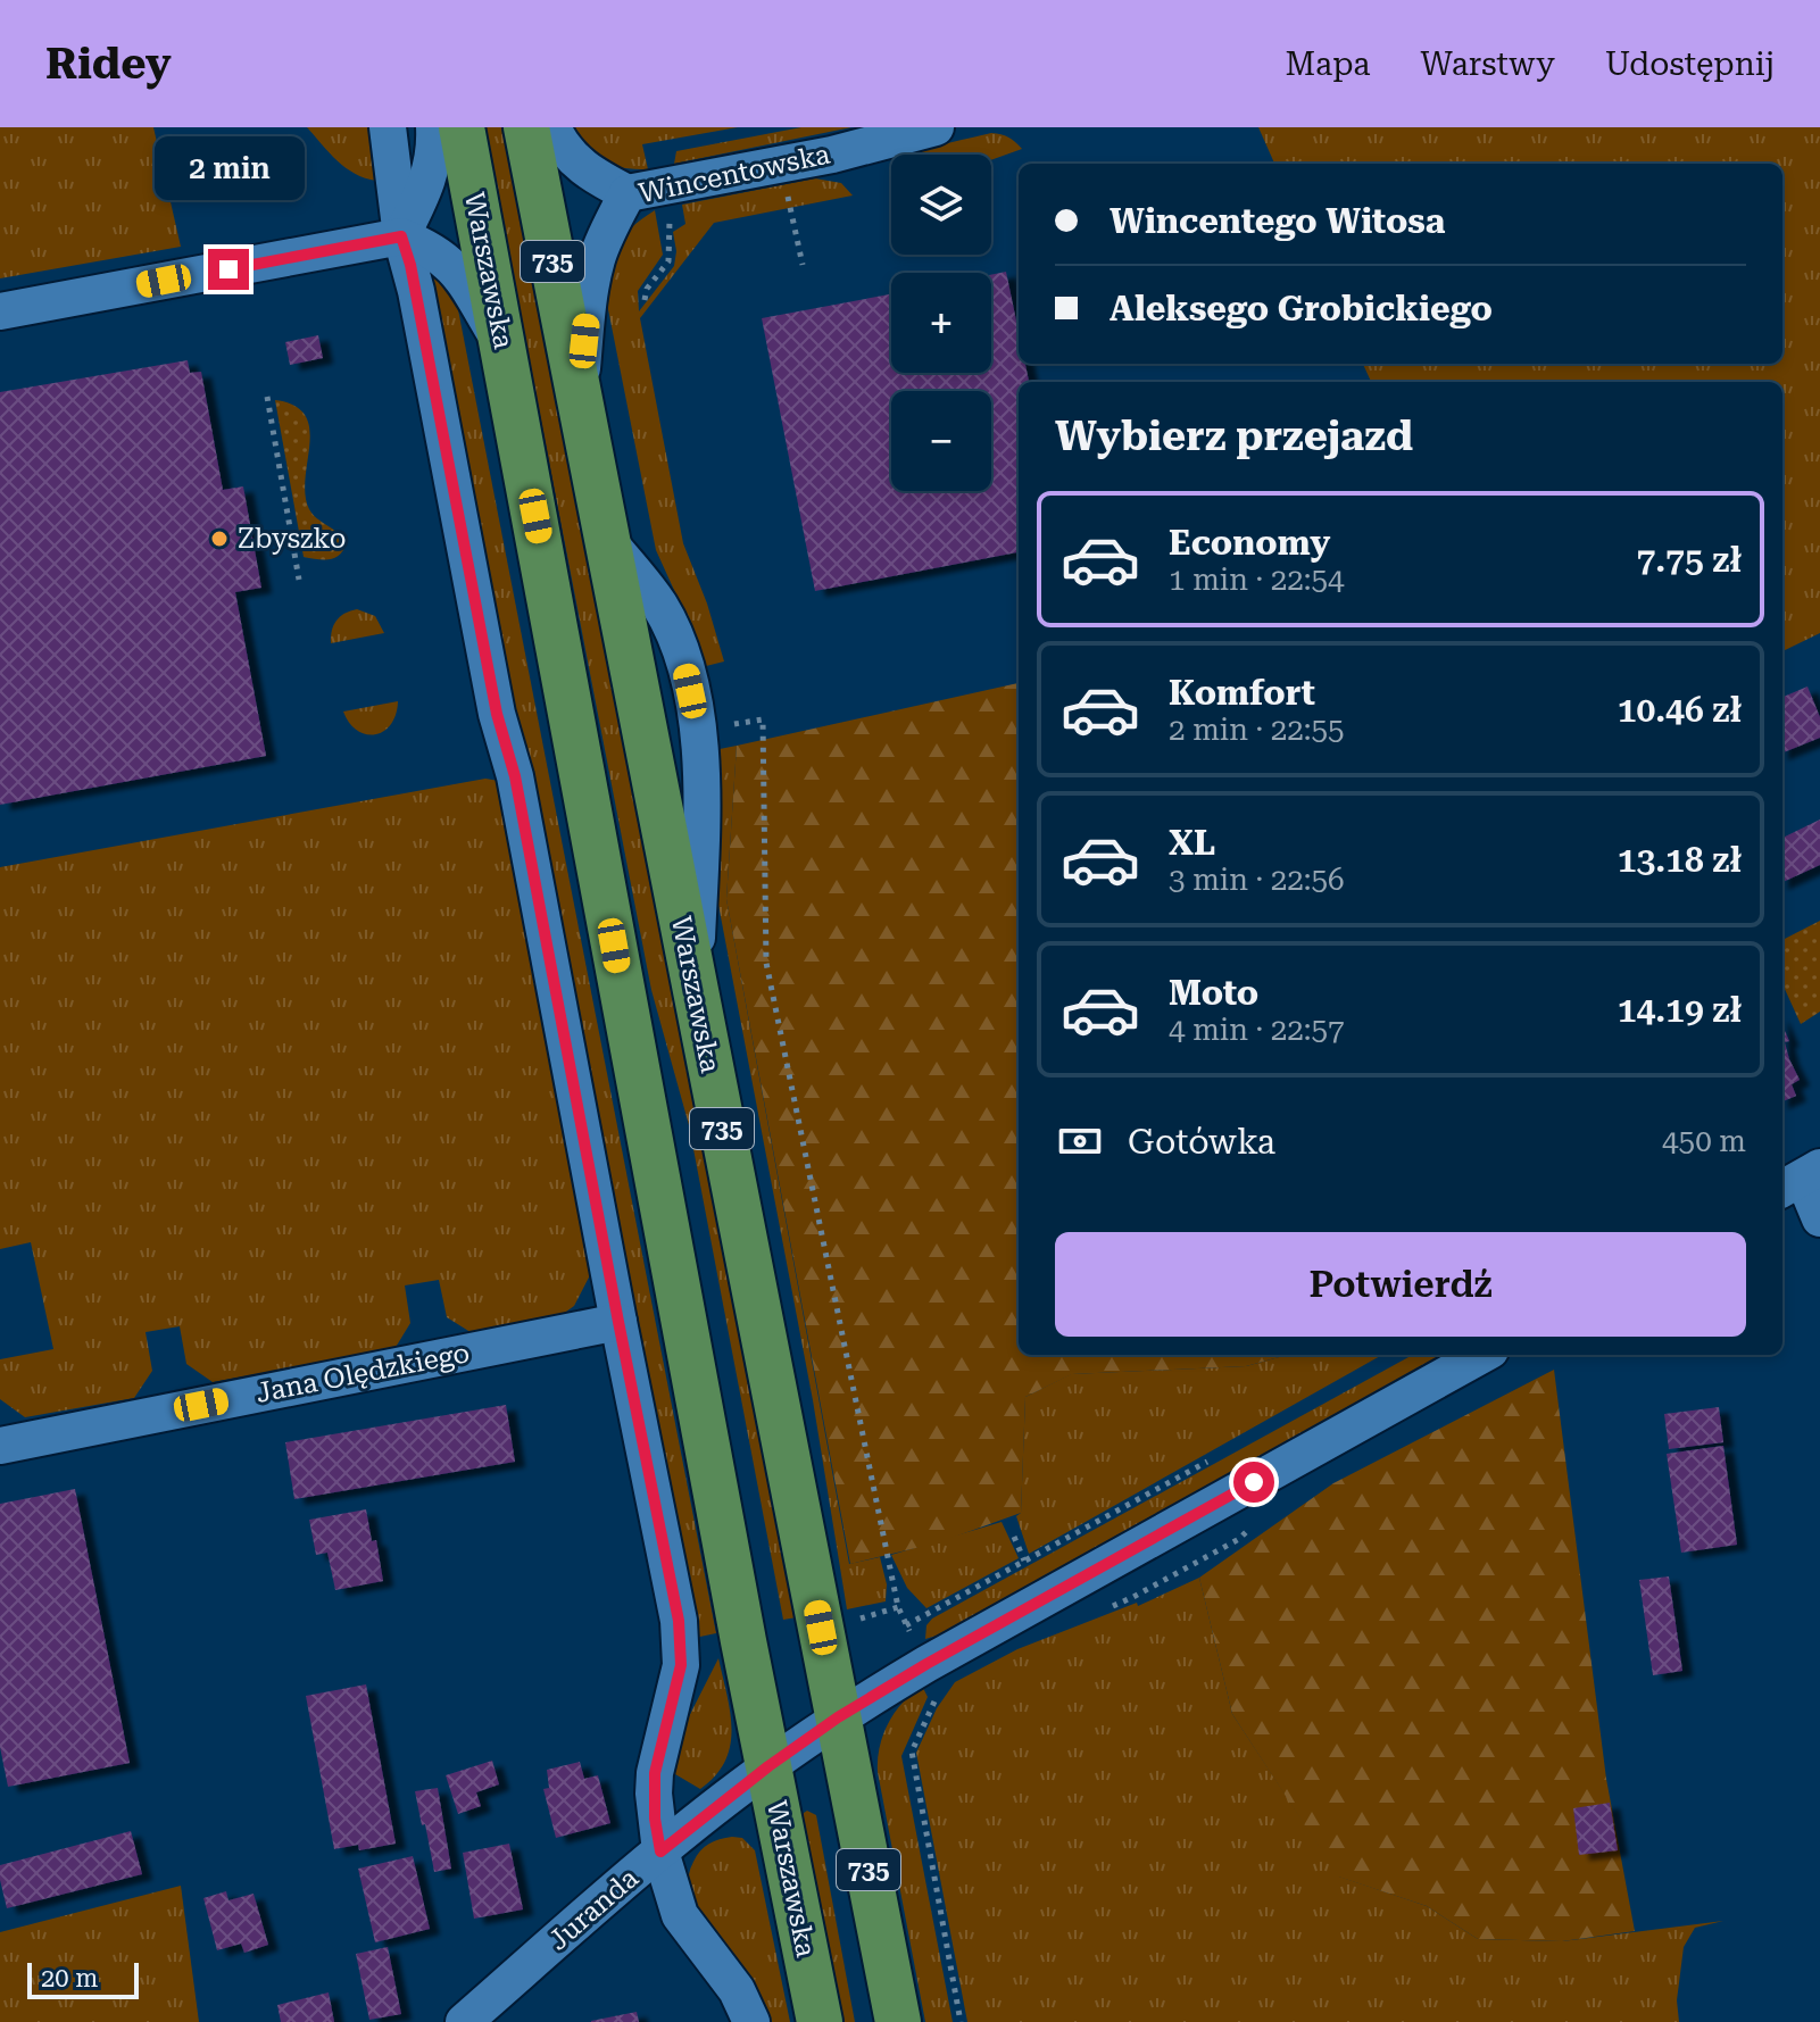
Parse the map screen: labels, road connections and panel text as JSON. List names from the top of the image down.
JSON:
{
  "streets": {
    "main road": ["735", "Warszawska"],
    "street": ["Wincentowska", "Jana Olędzkiego", "Juranda"]
  },
  "crossings": [
    ["Wincentowska", "Warszawska"],
    ["Warszawska", "Juranda"]
  ],
  "places": ["Zbyszko"],
  "scale_bar": "20 m",
  "page": {
    "header": "Ridey",
    "nav": ["Mapa", "Warstwy", "Udostępnij"],
    "bubble": "2 min",
    "map_buttons": ["+", "−"],
    "banner": ["Wincentego Witosa", "Aleksego Grobickiego"],
    "heading": "Wybierz przejazd",
    "list": [
      {
        "name": "Economy",
        "note": "1 min · 22:54",
        "value": "7.75 zł"
      },
      {
        "name": "Komfort",
        "note": "2 min · 22:55",
        "value": "10.46 zł"
      },
      {
        "name": "XL",
        "note": "3 min · 22:56",
        "value": "13.18 zł"
      },
      {
        "name": "Moto",
        "note": "4 min · 22:57",
        "value": "14.19 zł"
      }
    ],
    "pay": ["Gotówka", "450 m"],
    "buttons": "Potwierdź",
    "scale": "20 m"
  }
}
